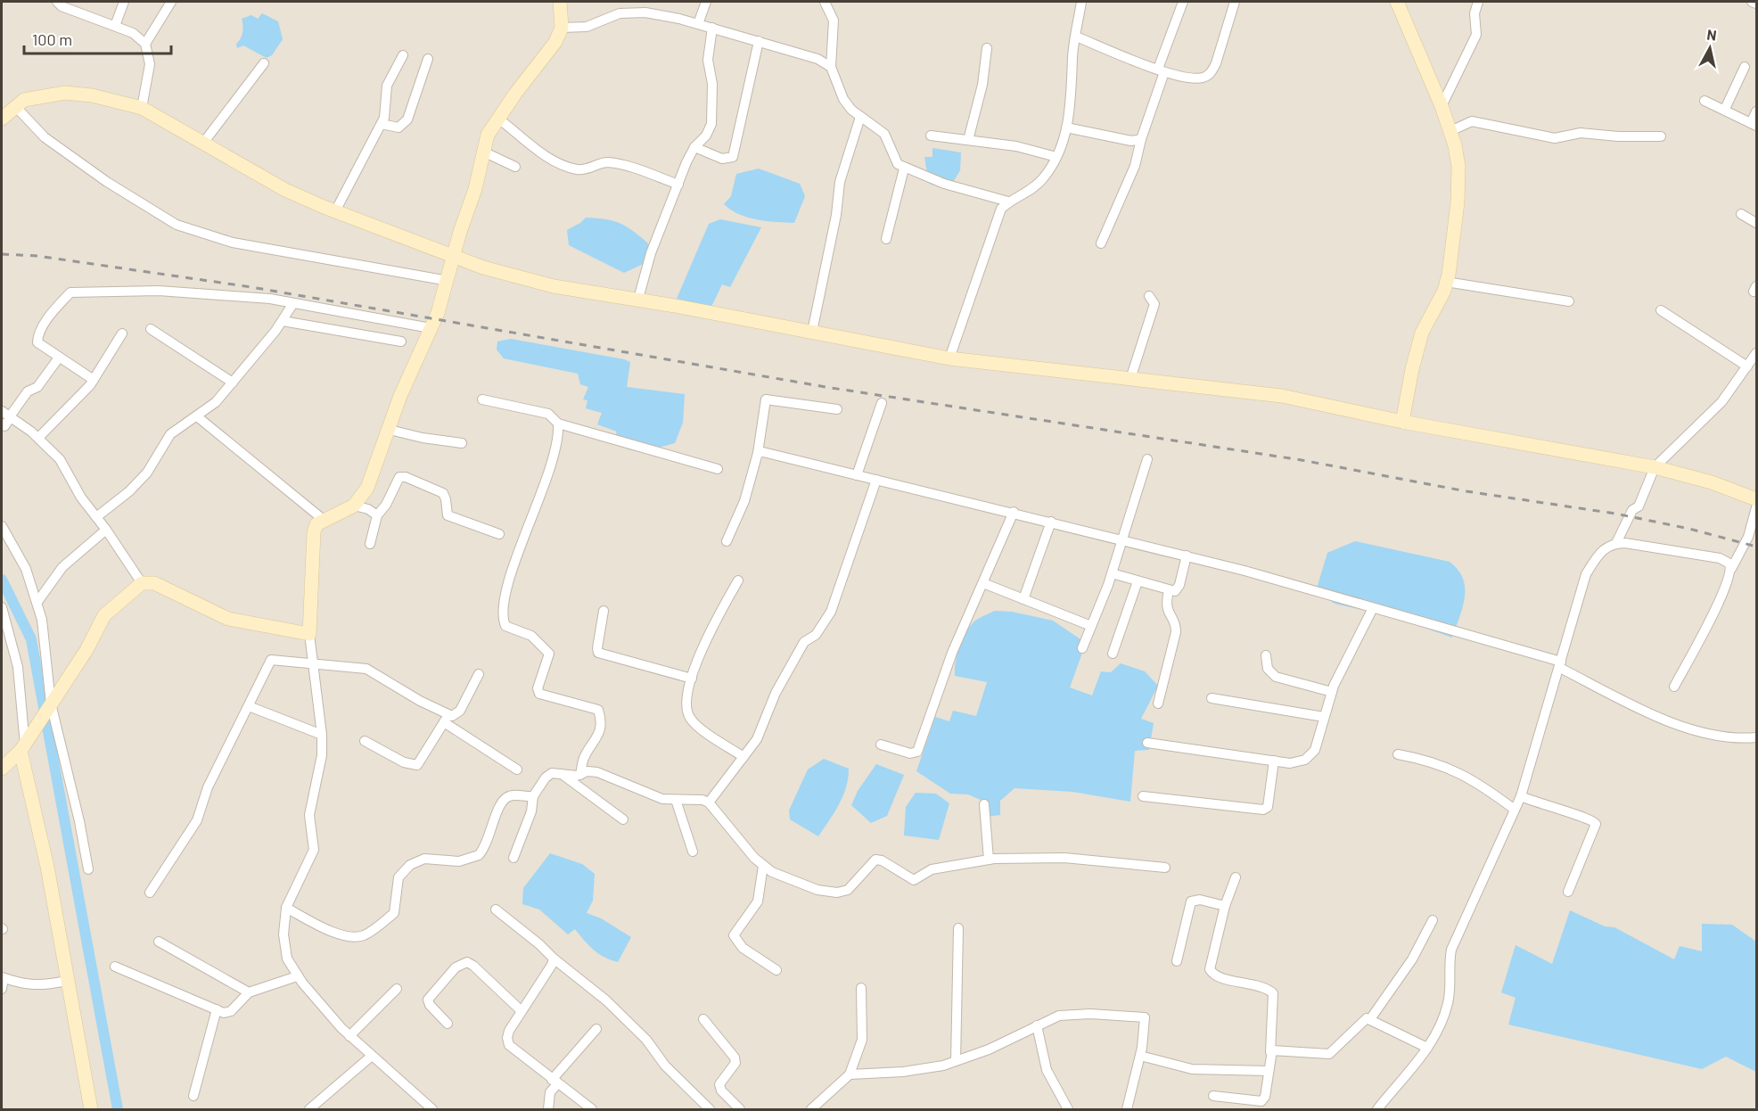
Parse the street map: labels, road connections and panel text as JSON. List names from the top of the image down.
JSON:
{
  "scale_bar": "100 m",
  "north": "top"
}
